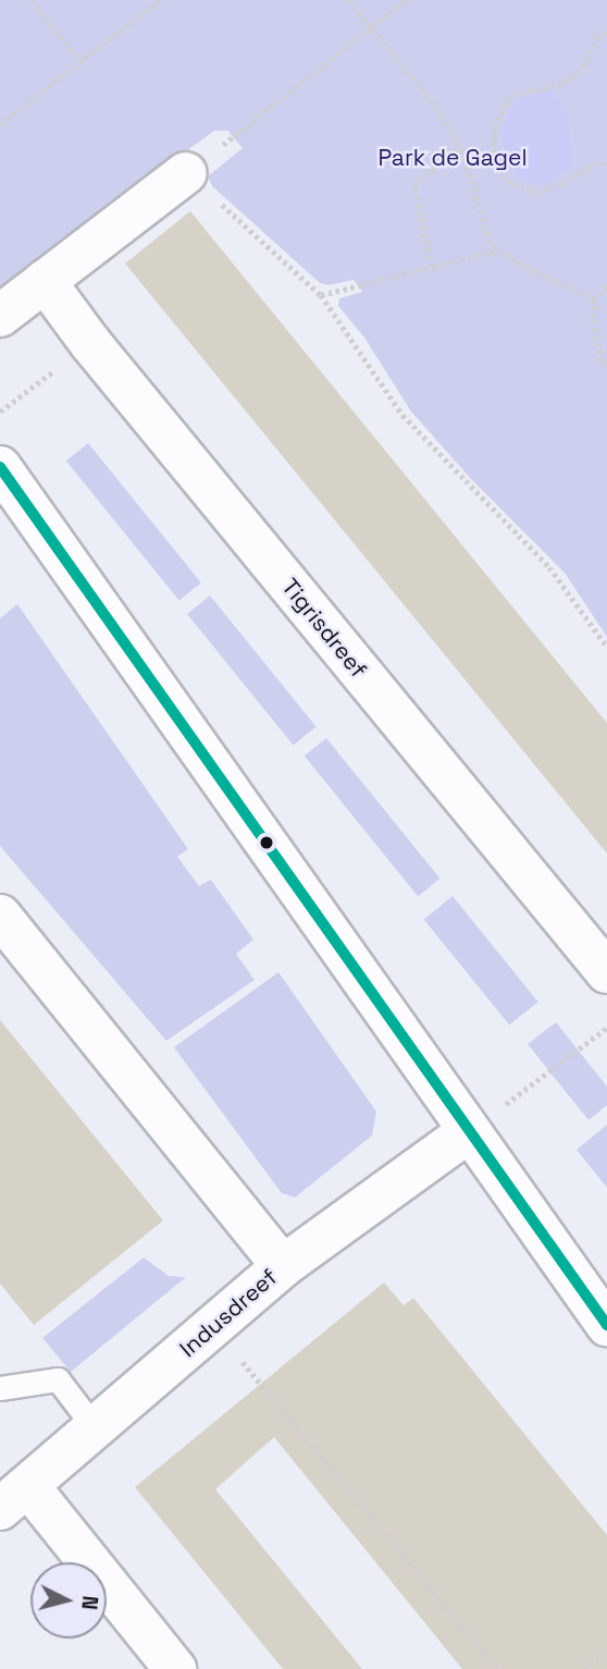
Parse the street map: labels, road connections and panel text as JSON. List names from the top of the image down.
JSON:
{
  "streets": {
    "street": ["Tigrisdreef", "Indusdreef"]
  },
  "parks": ["Park de Gagel"],
  "north": "right"
}
